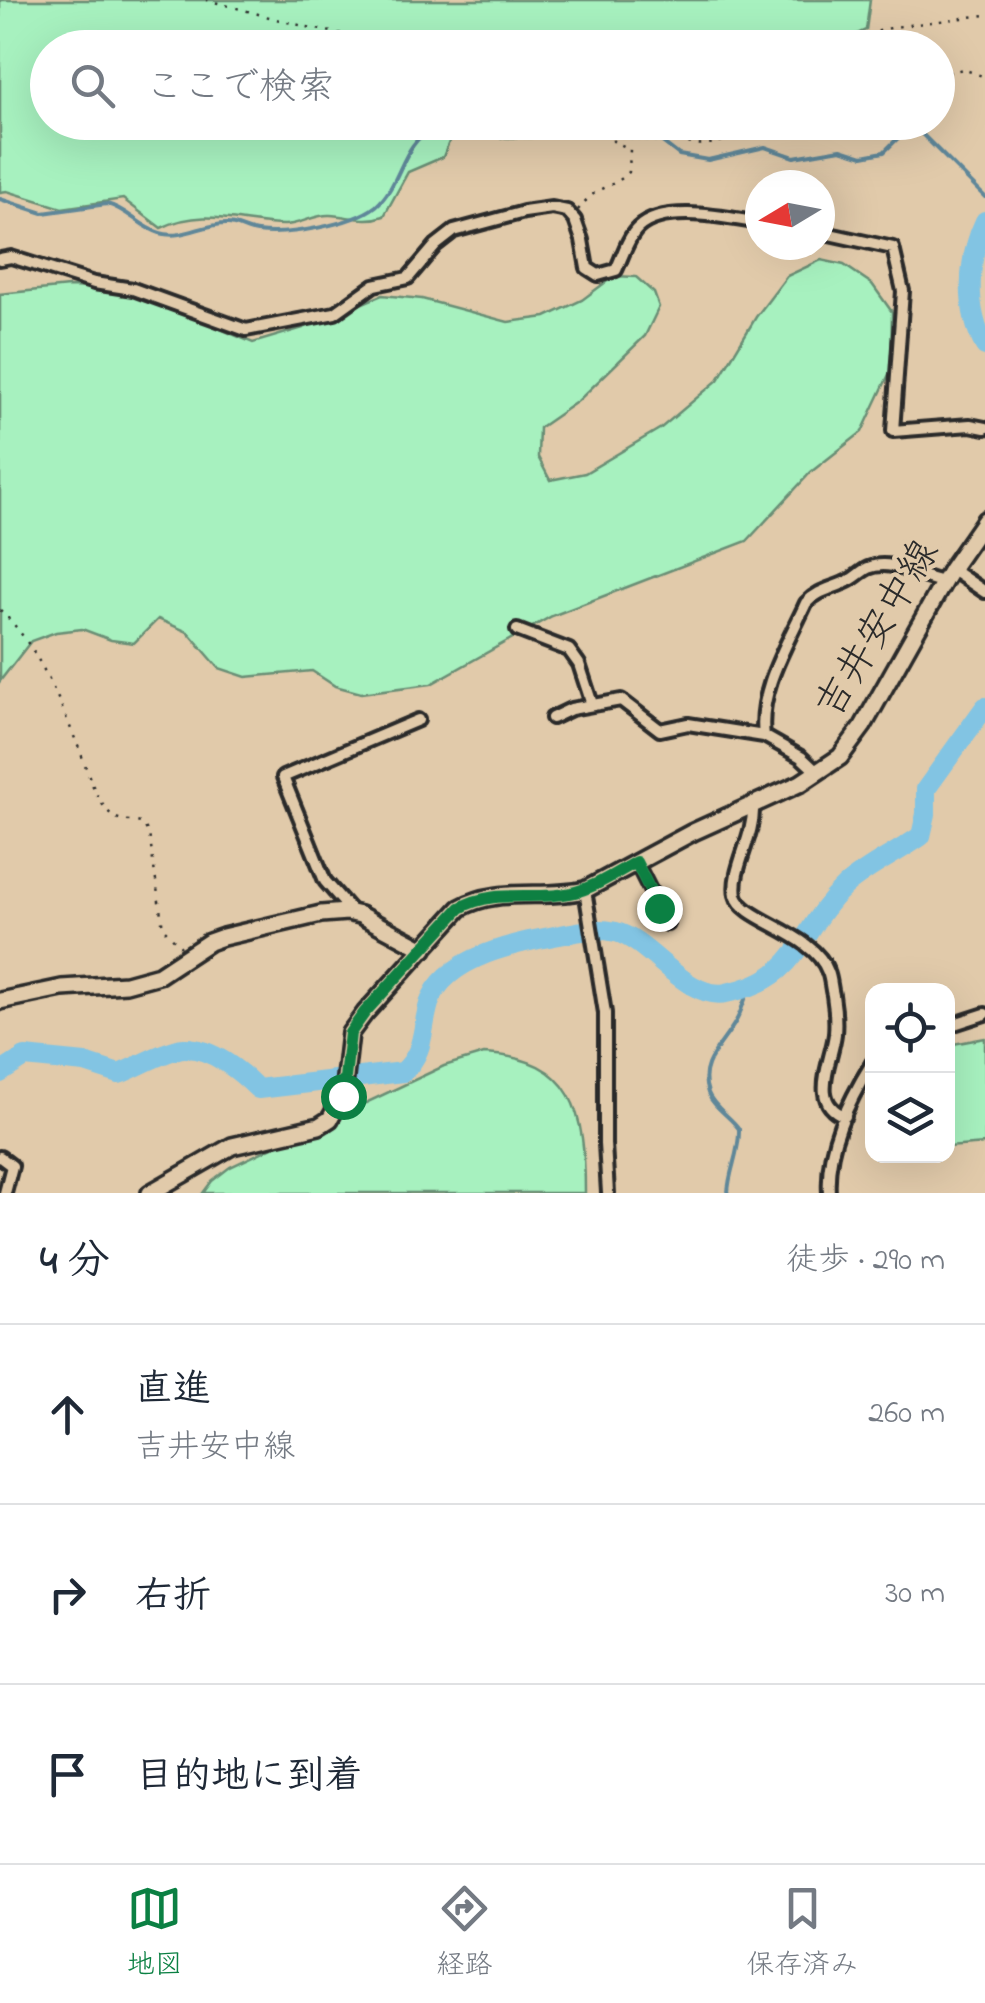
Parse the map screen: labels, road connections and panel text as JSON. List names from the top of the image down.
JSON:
{
  "streets": {
    "main road": ["吉井安中線"]
  },
  "north": "left",
  "page": {
    "search": "ここで検索",
    "heading": ["4 分", "徒歩 · 290 m"],
    "list": [
      ["直進", "吉井安中線", "260 m"],
      ["右折", "30 m"],
      "目的地に到着"
    ],
    "nav": ["地図", "経路", "保存済み"]
  }
}
